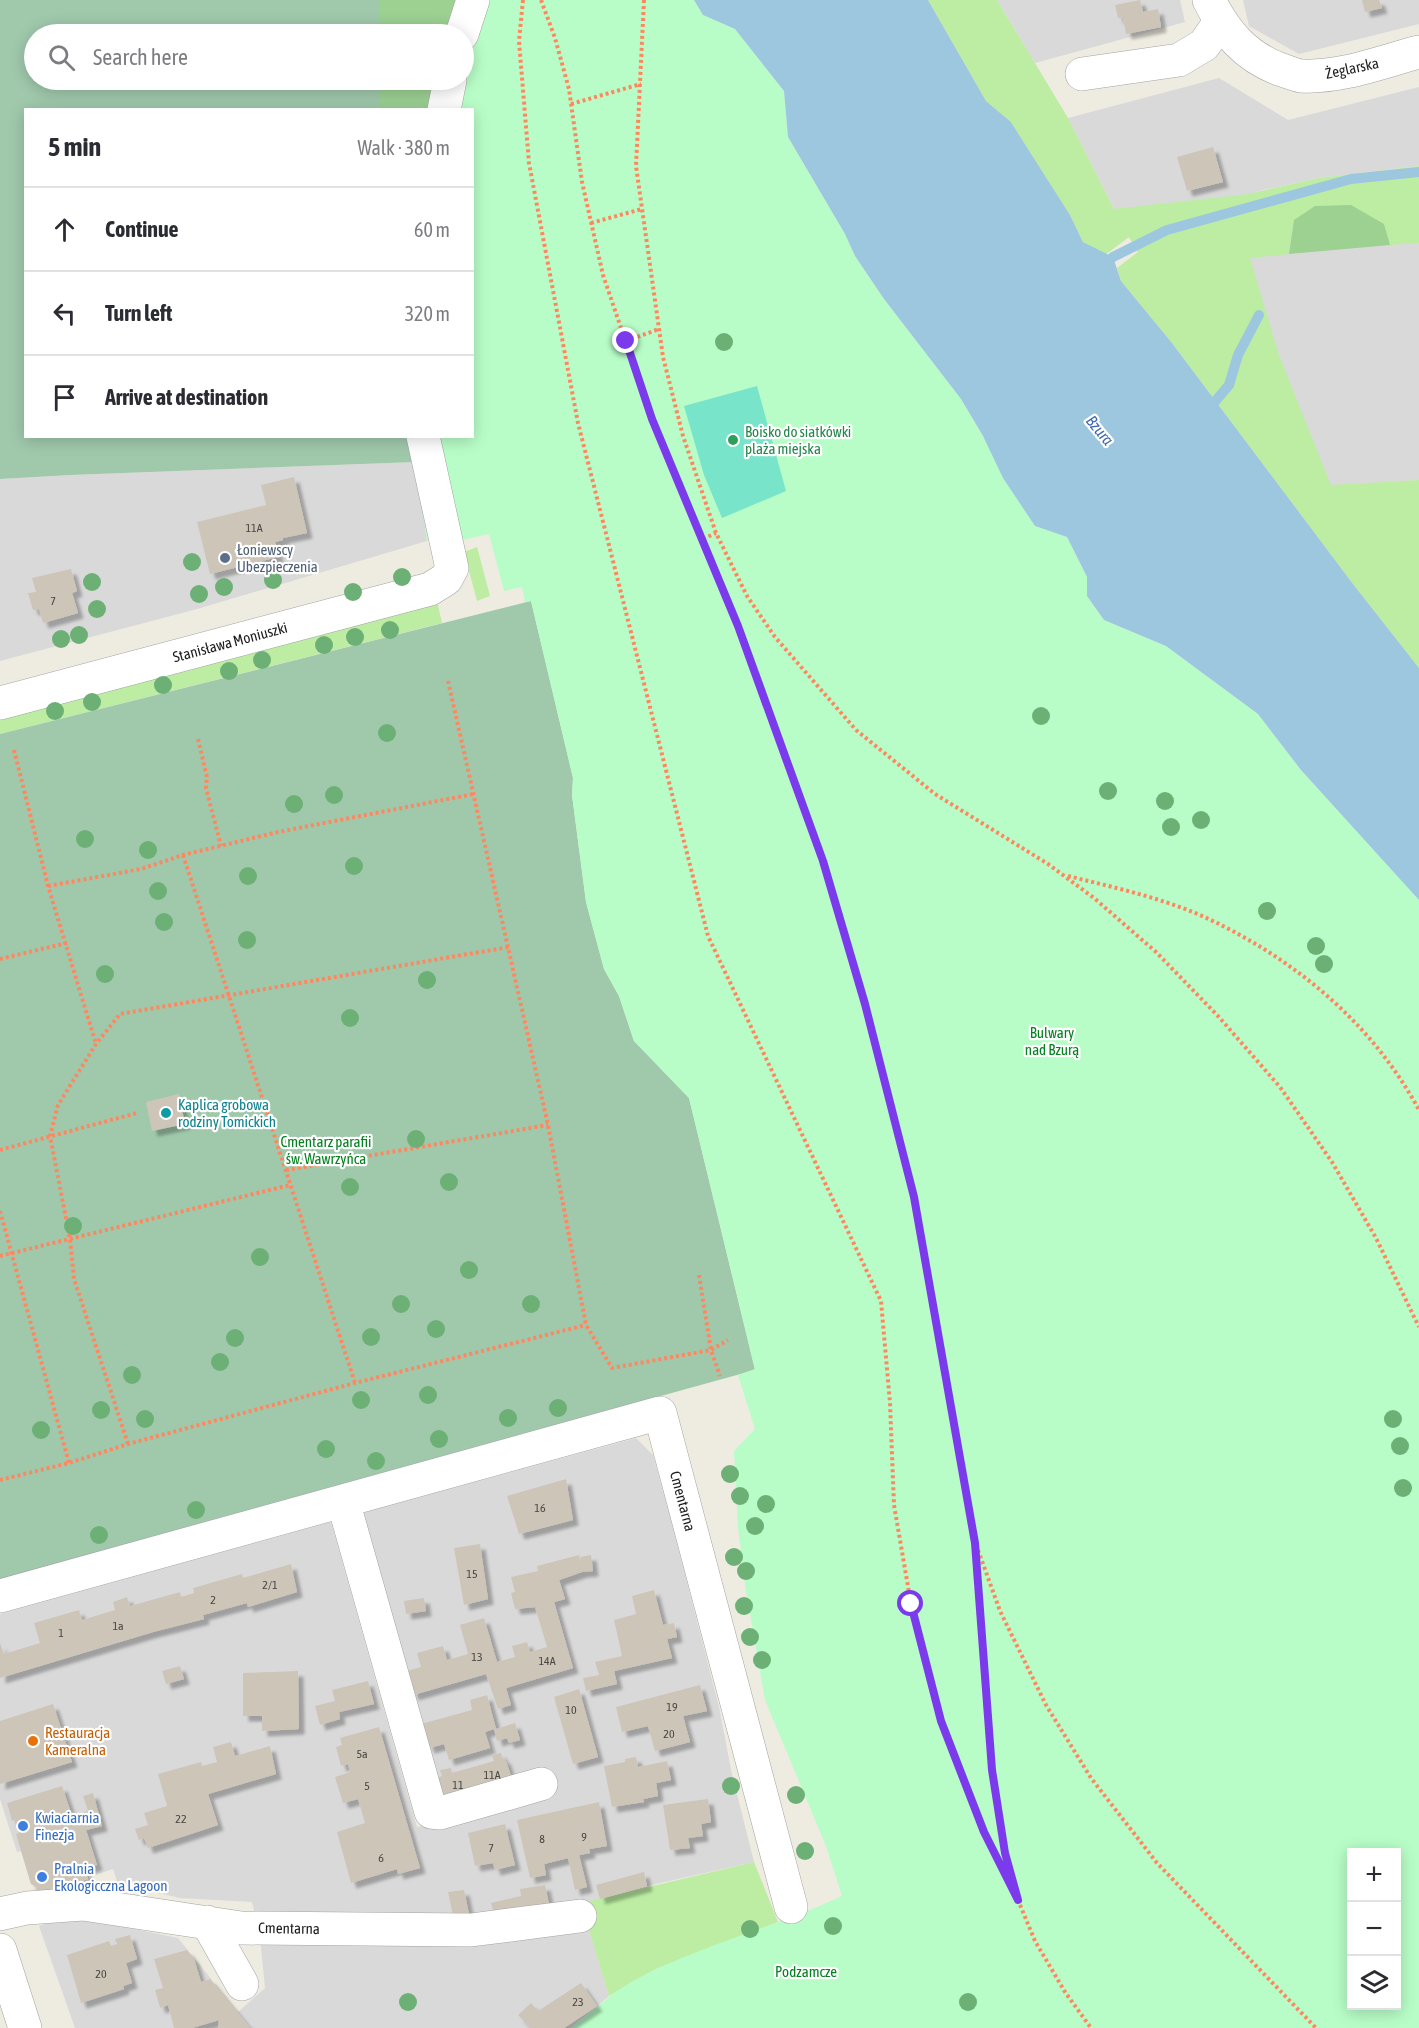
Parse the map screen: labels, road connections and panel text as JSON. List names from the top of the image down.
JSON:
{
  "streets": {
    "street": ["Żeglarska", "Stanisława Moniuszki", "Cmentarna"]
  },
  "water": ["Bzura"],
  "parks": ["Bulwary nad Bzurą", "Cmentarz parafii św. Wawrzyńca", "Podzamcze"],
  "places": [
    "Boisko do siatkówki plaża miejska",
    "Łoniewscy Ubezpieczenia",
    "Kaplica grobowa rodziny Tomickich",
    "Restauracja Kameralna",
    "Kwiaciarnia Finezja",
    "Pralnia Ekologicczna Lagoon"
  ],
  "house_numbers": [
    "11A",
    "7",
    "16",
    "15",
    "2/1",
    "2",
    "1a",
    "1",
    "13",
    "14A",
    "19",
    "10",
    "20",
    "5a",
    "11A",
    "11",
    "5",
    "22",
    "9",
    "8",
    "7",
    "6",
    "20",
    "23"
  ],
  "page": {
    "search": "Search here",
    "heading": ["5 min", "Walk · 380 m"],
    "list": [
      ["Continue", "60 m"],
      ["Turn left", "320 m"],
      "Arrive at destination"
    ],
    "map_buttons": ["+", "−"]
  }
}
